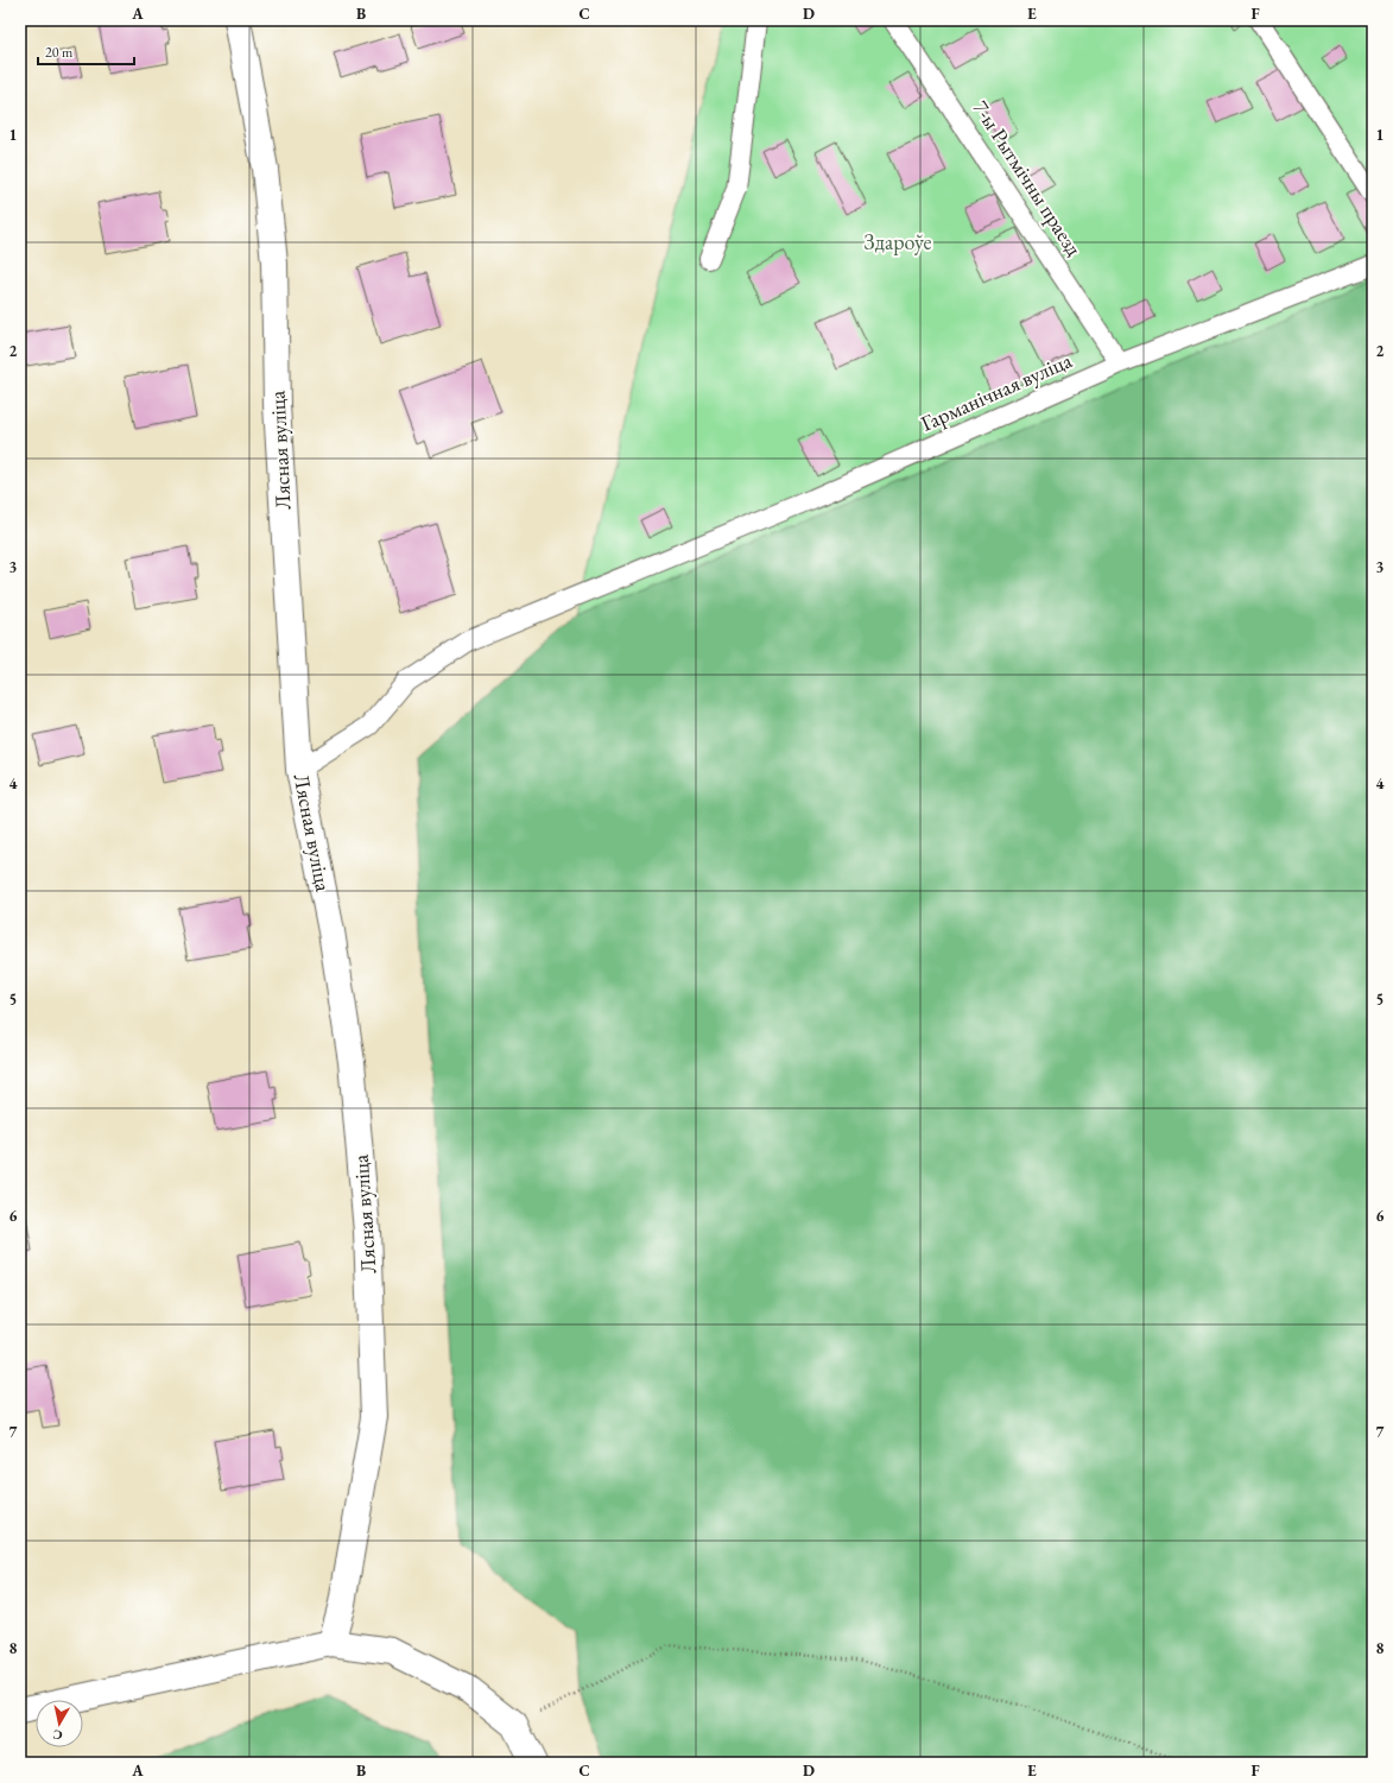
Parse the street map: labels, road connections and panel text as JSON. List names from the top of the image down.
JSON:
{
  "streets": {
    "street": ["Лясная вуліца"],
    "lane": ["7-ы Рытмічны праезд", "Гарманічная вуліца"]
  },
  "crossings": [
    ["7-ы Рытмічны праезд", "Гарманічная вуліца"],
    ["Гарманічная вуліца", "Лясная вуліца"]
  ],
  "parks": ["Здароўе"],
  "scale_bar": "20 m",
  "north": "bottom",
  "grid": {
    "columns": [
      "A",
      "B",
      "C",
      "D",
      "E",
      "F"
    ],
    "rows": [
      "1",
      "2",
      "3",
      "4",
      "5",
      "6",
      "7",
      "8"
    ]
  }
}
